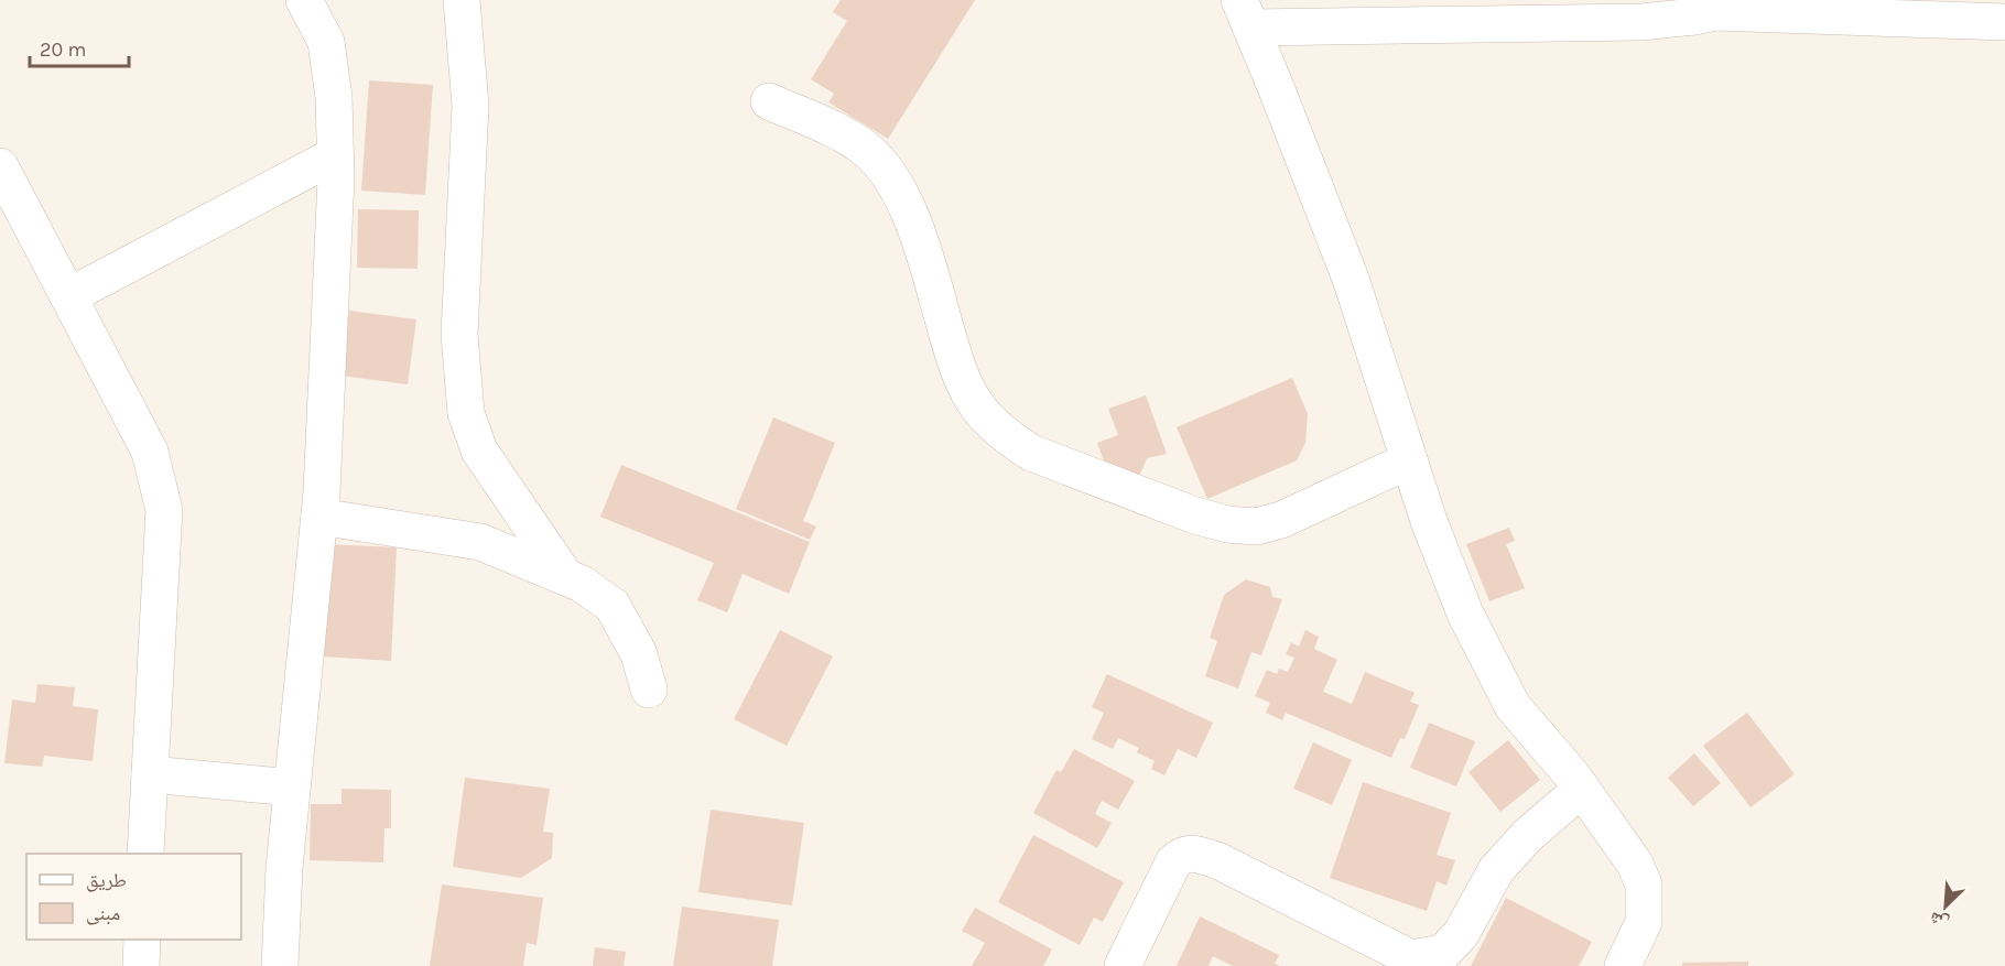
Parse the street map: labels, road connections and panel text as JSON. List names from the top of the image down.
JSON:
{
  "legend": ["طريق", "مبنى"],
  "scale_bar": "20 m",
  "north": "bottom left"
}
